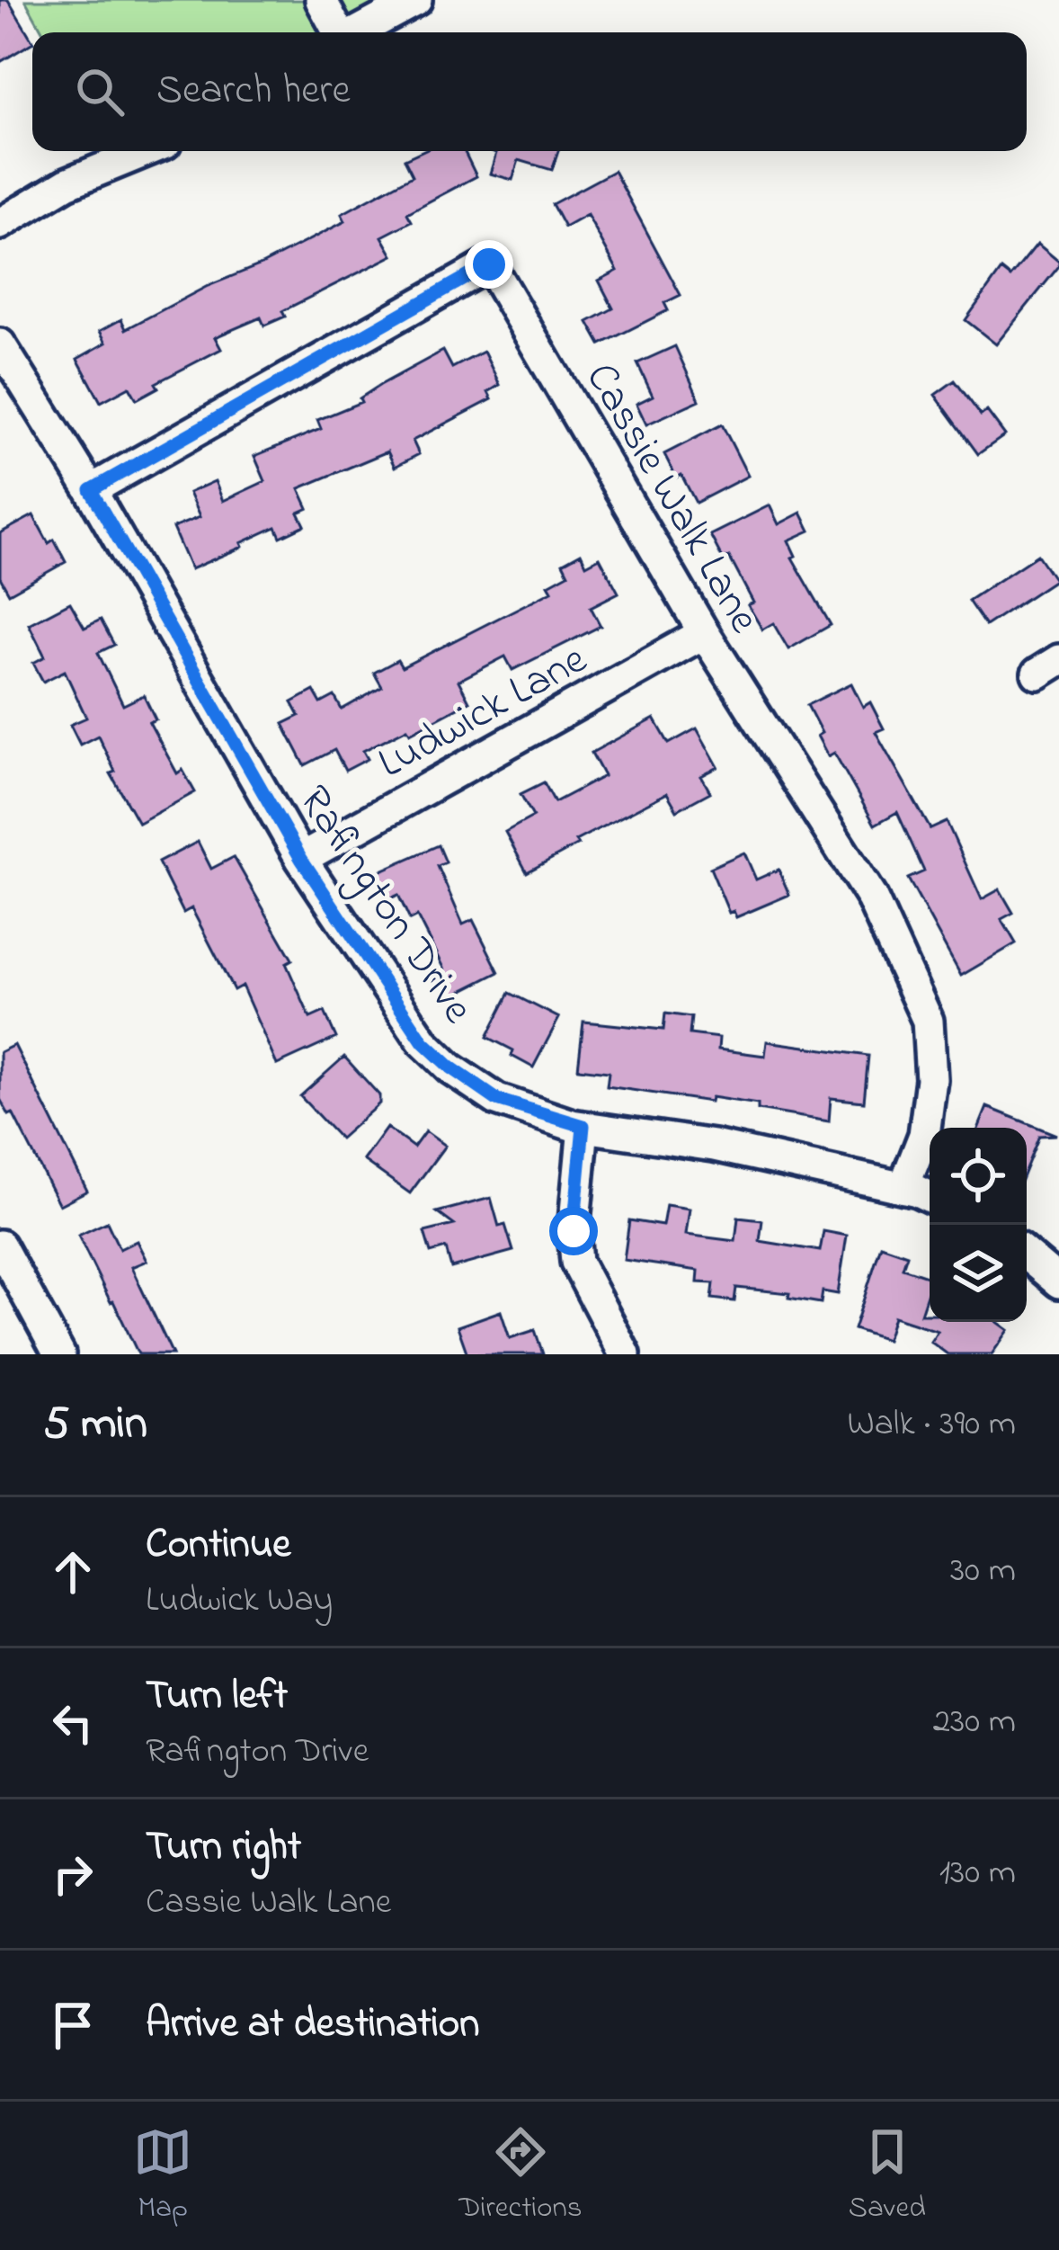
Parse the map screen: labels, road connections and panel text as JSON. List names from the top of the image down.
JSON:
{
  "streets": {
    "street": ["Cassie Walk Lane", "Ludwick Lane", "Rafington Drive"]
  },
  "crossings": [
    ["Cassie Walk Lane", "Ludwick Lane"],
    ["Cassie Walk Lane", "Rafington Drive"],
    ["Ludwick Lane", "Rafington Drive"]
  ],
  "page": {
    "search": "Search here",
    "heading": ["5 min", "Walk · 390 m"],
    "list": [
      ["Continue", "Ludwick Way", "30 m"],
      ["Turn left", "Rafington Drive", "230 m"],
      ["Turn right", "Cassie Walk Lane", "130 m"],
      "Arrive at destination"
    ],
    "nav": ["Map", "Directions", "Saved"]
  }
}
